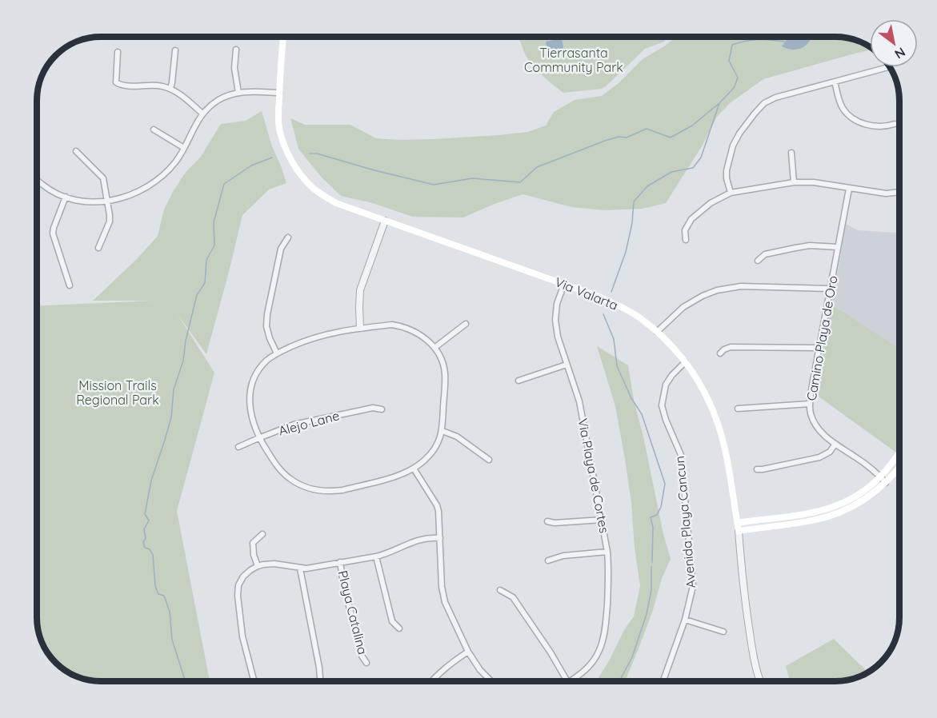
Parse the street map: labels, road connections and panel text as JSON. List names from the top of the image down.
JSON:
{
  "streets": {
    "main road": ["Via Valarta"],
    "street": [
      "Camino Playa de Oro",
      "Alejo Lane",
      "Via Playa de Cortes",
      "Avenida Playa Cancun",
      "Playa Catalina"
    ]
  },
  "crossings": [
    ["Via Valarta", "Via Playa de Cortes"],
    ["Via Valarta", "Avenida Playa Cancun"]
  ],
  "parks": ["Tierrasanta Community Park", "Mission Trails Regional Park"],
  "north": "bottom right"
}
